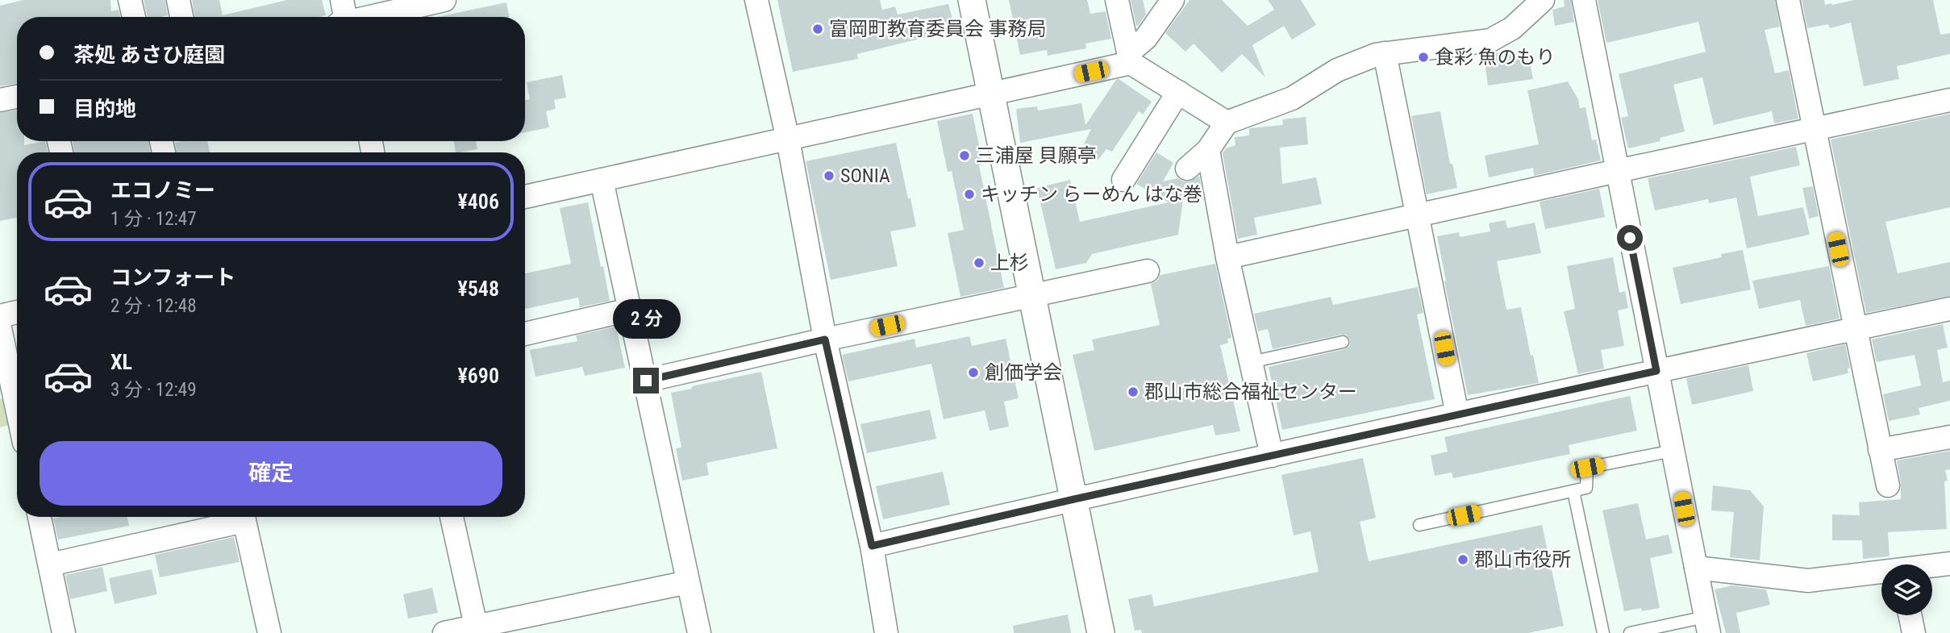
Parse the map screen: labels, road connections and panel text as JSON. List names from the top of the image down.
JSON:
{
  "places": [
    "富岡町教育委員会 事務局",
    "食彩 魚のもり",
    "三浦屋 貝願亭",
    "SONIA",
    "キッチン らーめん はな巻",
    "上杉",
    "創価学会",
    "郡山市総合福祉センター",
    "郡山市役所"
  ],
  "page": {
    "banner": ["茶処 あさひ庭園", "目的地"],
    "list": [
      {
        "name": "エコノミー",
        "note": "1 分 · 12:47",
        "value": "¥406"
      },
      {
        "name": "コンフォート",
        "note": "2 分 · 12:48",
        "value": "¥548"
      },
      {
        "name": "XL",
        "note": "3 分 · 12:49",
        "value": "¥690"
      }
    ],
    "bubble": "2 分",
    "buttons": "確定"
  }
}
